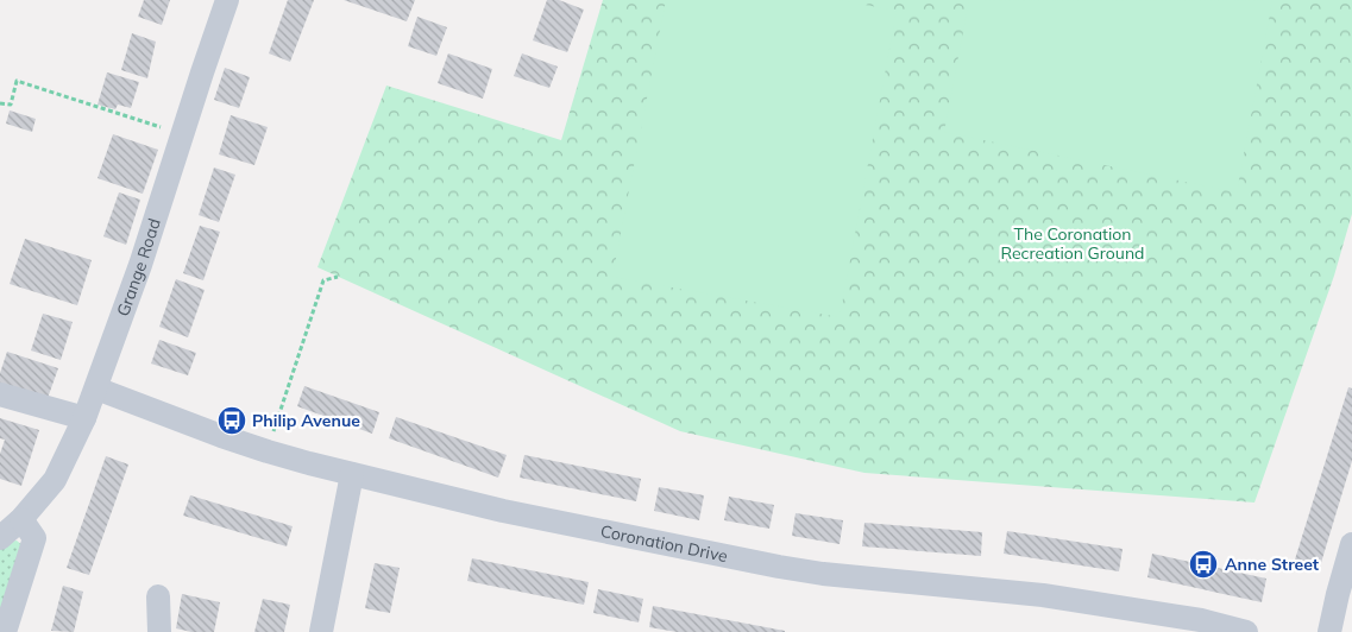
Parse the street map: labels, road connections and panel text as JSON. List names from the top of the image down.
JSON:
{
  "streets": {
    "street": ["Grange Road", "Coronation Drive"]
  },
  "crossings": [
    ["Grange Road", "Coronation Drive"]
  ],
  "parks": ["The Coronation Recreation Ground"],
  "places": {
    "bus stop": ["Philip Avenue", "Anne Street"]
  }
}
